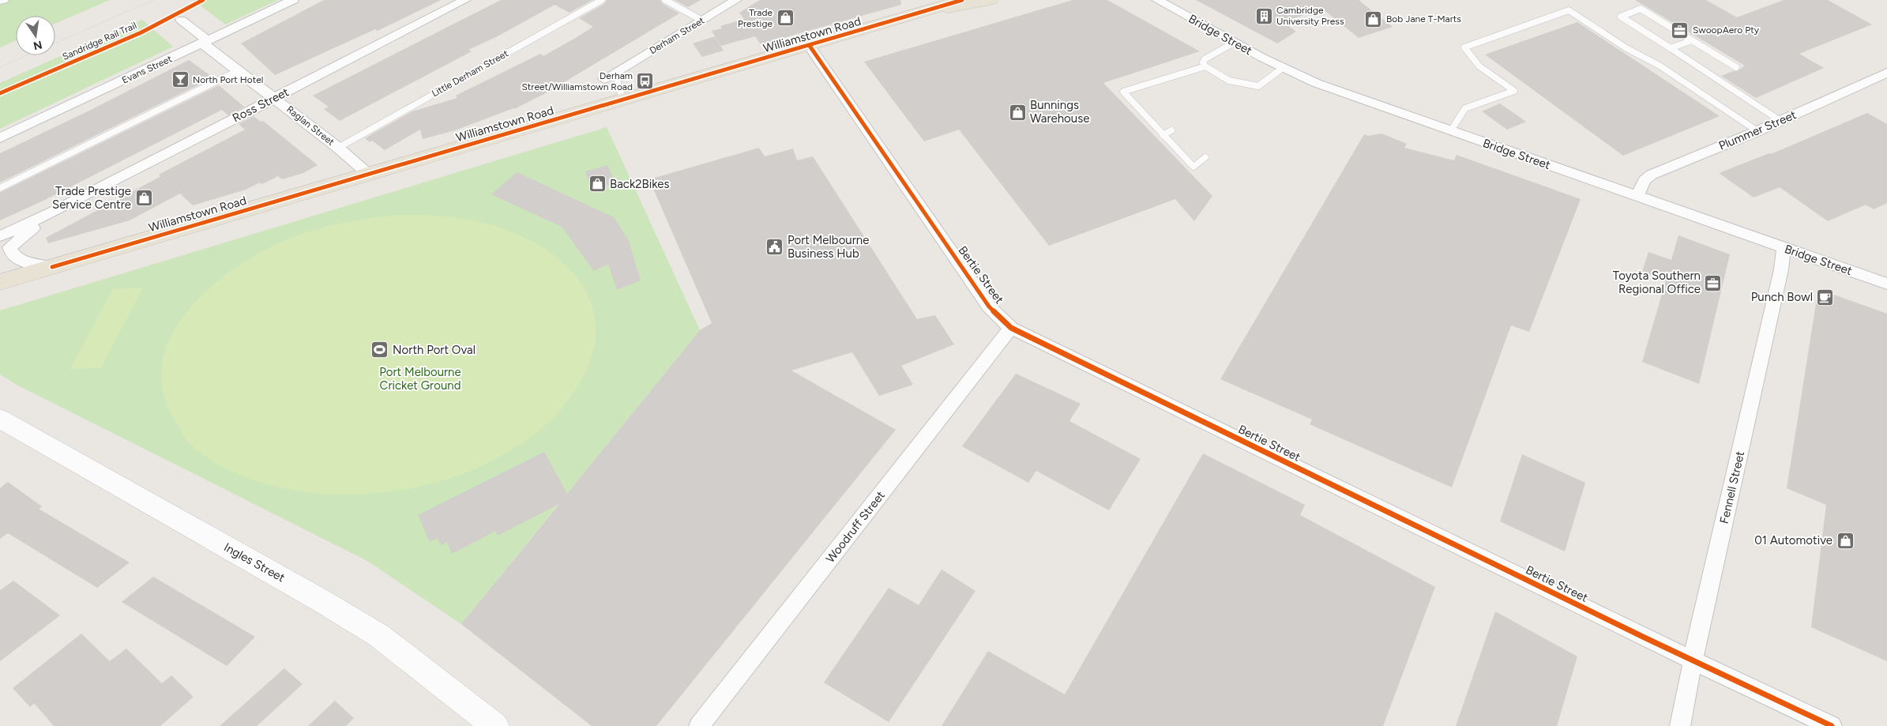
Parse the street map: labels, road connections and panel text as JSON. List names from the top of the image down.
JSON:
{
  "streets": {
    "main road": ["Williamstown Road"],
    "street": [
      "Bridge Street",
      "Derham Street",
      "Evans Street",
      "Ross Street",
      "Raglan Street",
      "Plummer Street",
      "Bertie Street",
      "Fennell Street",
      "Woodruff Street",
      "Ingles Street"
    ],
    "lane": ["Little Derham Street"],
    "cycle path": ["Sandridge Rail Trail"]
  },
  "crossings": [
    ["Williamstown Road", "Ross Street"],
    ["Williamstown Road", "Raglan Street"],
    ["Williamstown Road", "Bertie Street"],
    ["Bridge Street", "Plummer Street"],
    ["Bridge Street", "Fennell Street"],
    ["Evans Street", "Raglan Street"],
    ["Little Derham Street", "Raglan Street"],
    ["Ross Street", "Raglan Street"],
    ["Bertie Street", "Fennell Street"],
    ["Bertie Street", "Woodruff Street"]
  ],
  "parks": ["Port Melbourne Cricket Ground"],
  "places": {
    "building": ["Cambridge University Press"],
    "shop": [
      "Trade Prestige",
      "Bob Jane T-Marts",
      "Bunnings Warehouse",
      "Back2Bikes",
      "Trade Prestige Service Centre",
      "01 Automotive"
    ],
    "office": ["SwoopAero Pty", "Toyota Southern Regional Office"],
    "bar": ["North Port Hotel"],
    "bus stop": ["Derham Street/Williamstown Road"],
    "public building": ["Port Melbourne Business Hub"],
    "cafe": ["Punch Bowl"],
    "sports": ["North Port Oval"]
  },
  "north": "bottom"
}
